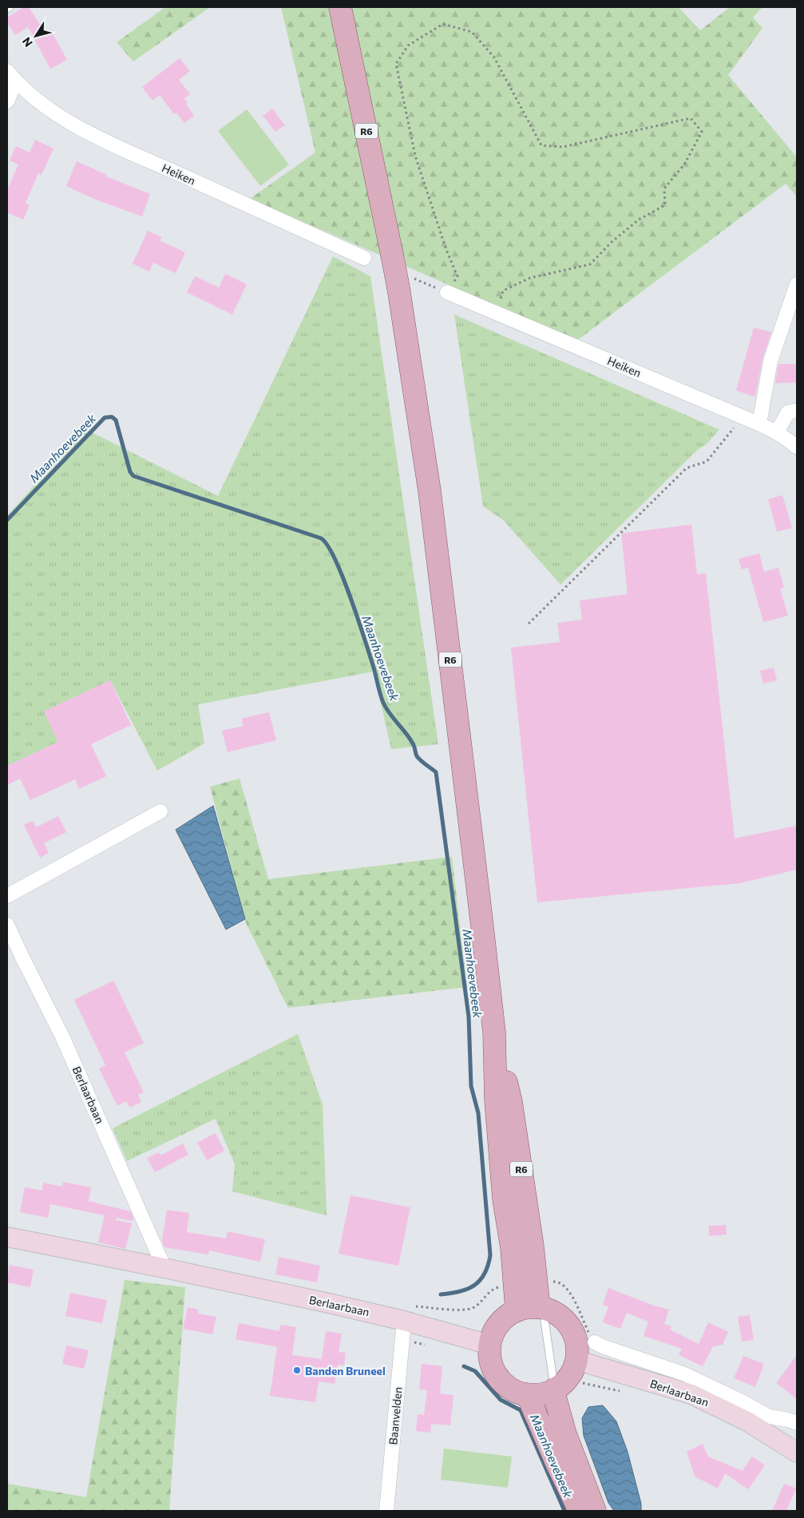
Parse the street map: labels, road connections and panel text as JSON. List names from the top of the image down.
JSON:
{
  "streets": {
    "main road": ["R6"],
    "street": ["Heiken", "Berlaarbaan", "Baanvelden"]
  },
  "crossings": [
    ["R6", "Berlaarbaan"],
    ["Berlaarbaan", "Baanvelden"]
  ],
  "water": ["Maanhoevebeek"],
  "places": ["Banden Bruneel"],
  "north": "bottom left"
}
